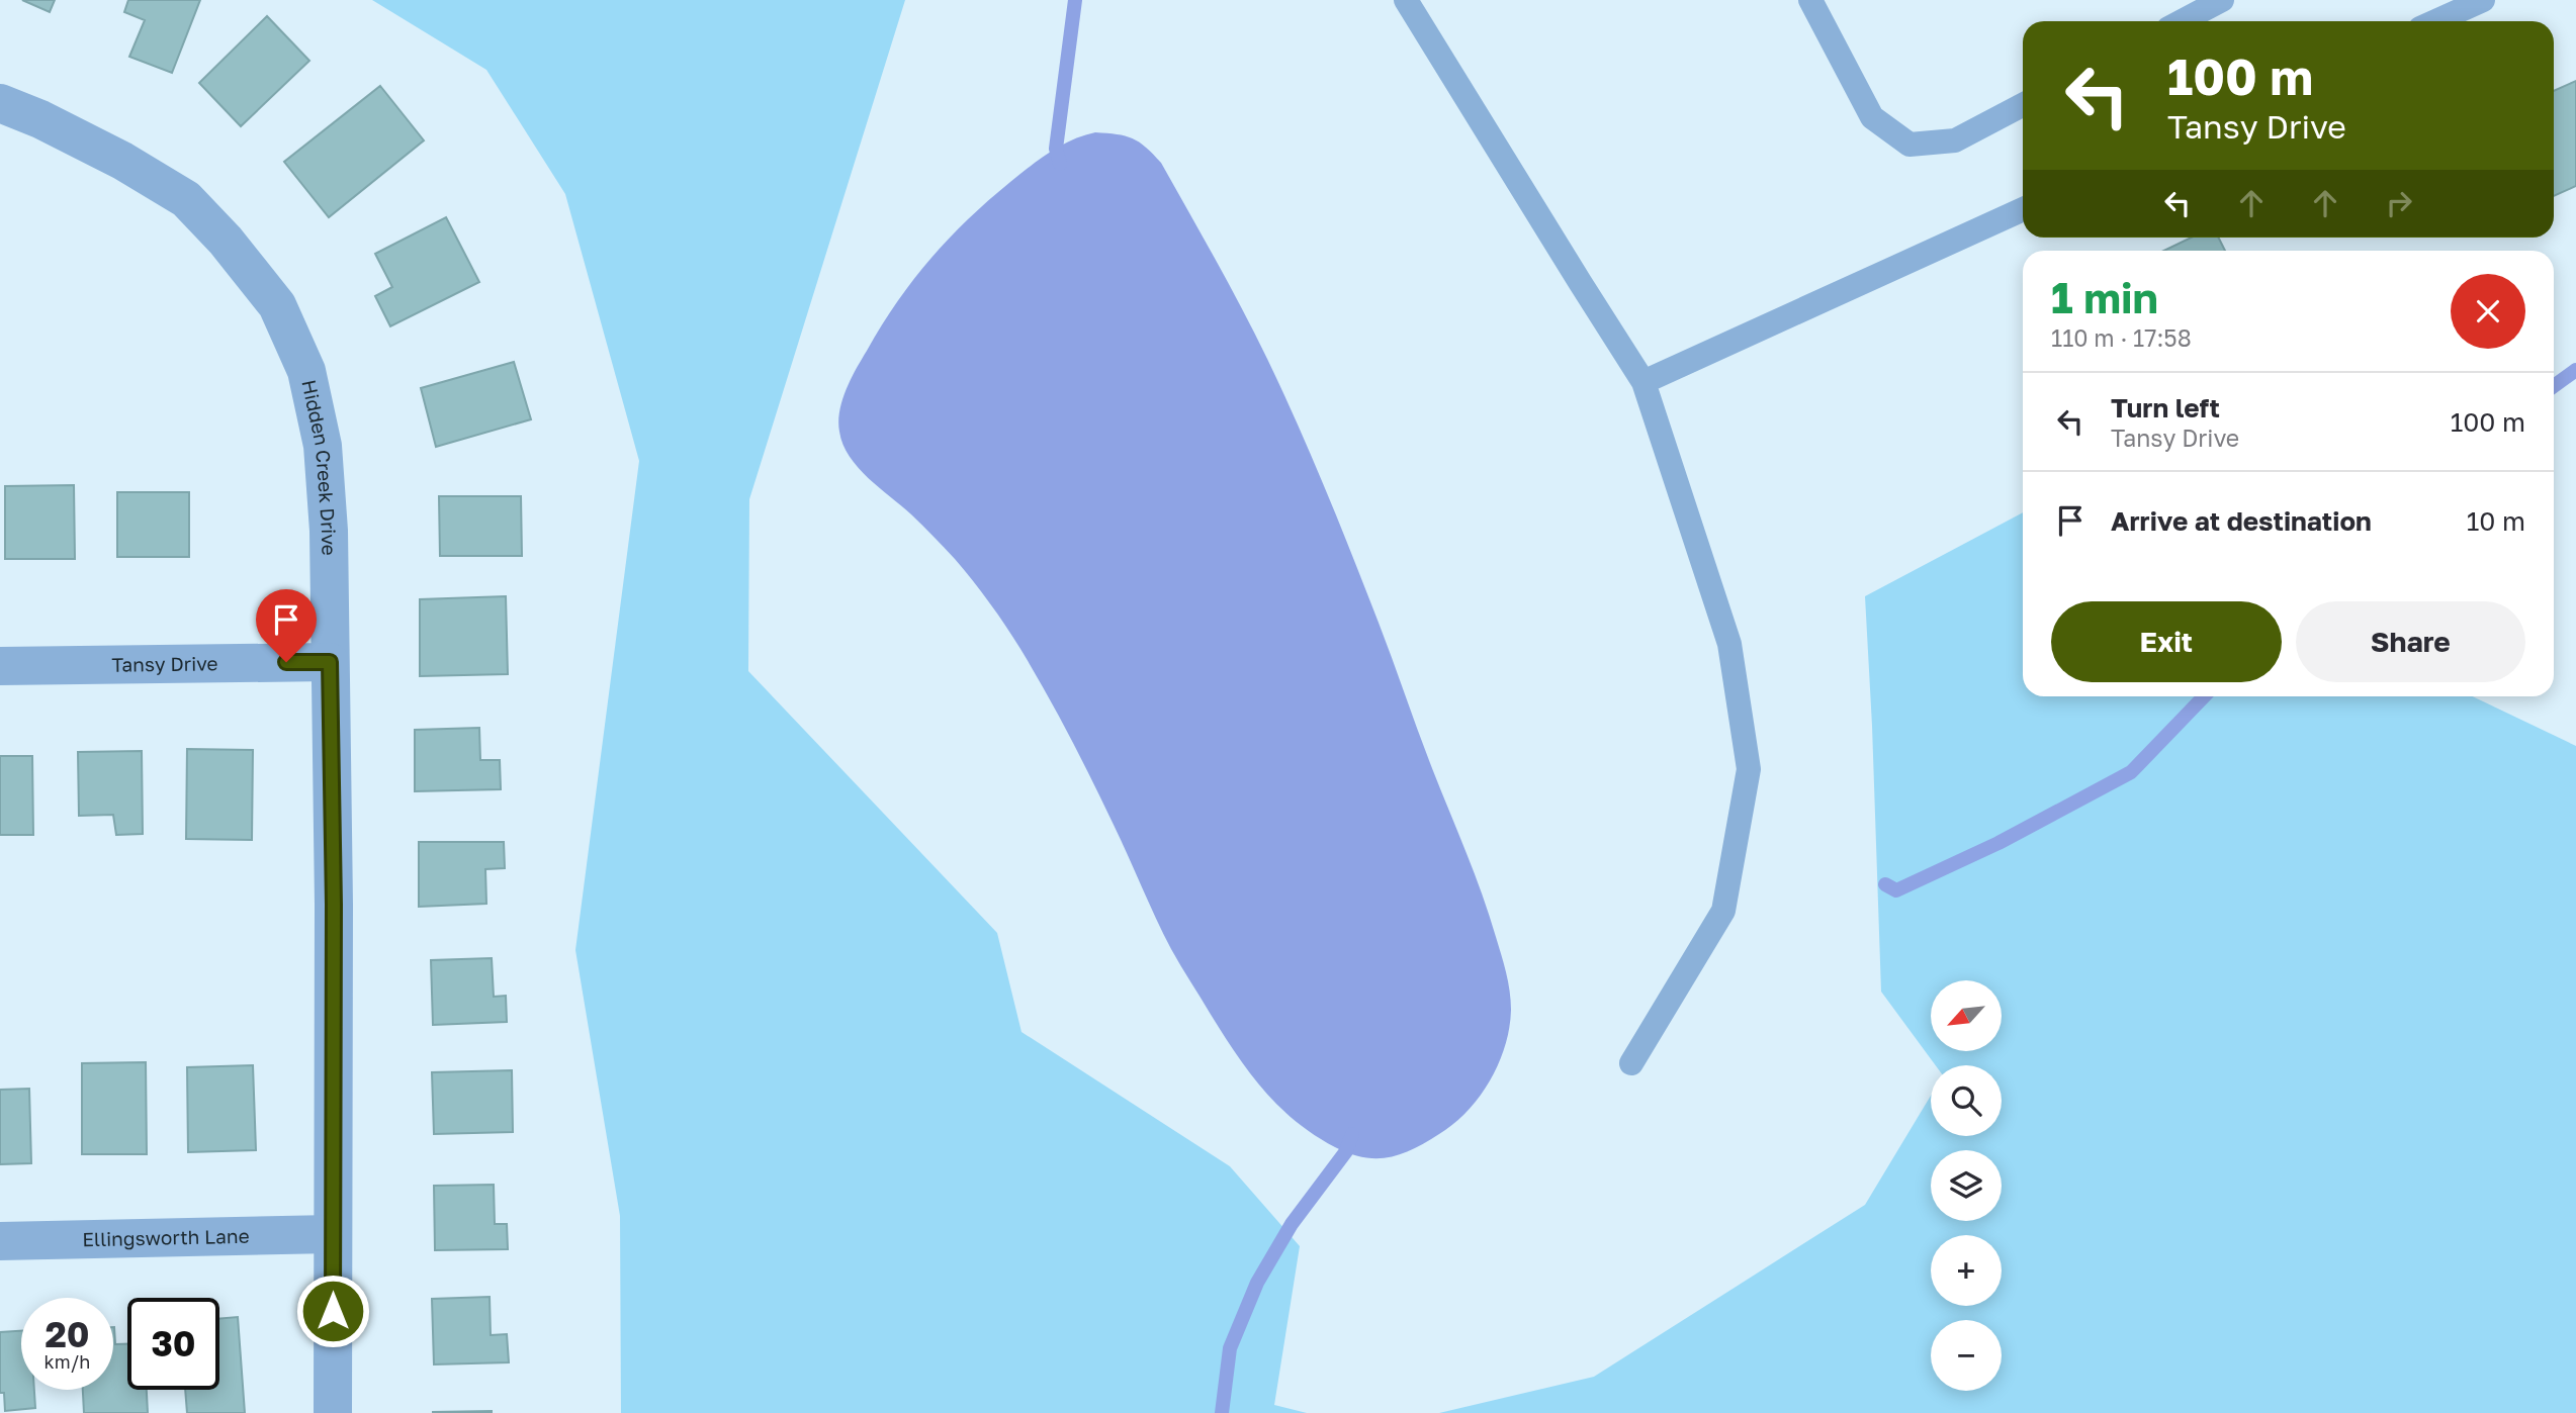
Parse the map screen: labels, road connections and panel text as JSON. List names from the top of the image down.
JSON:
{
  "streets": {
    "street": ["Hidden Creek Drive", "Tansy Drive", "Ellingsworth Lane"]
  },
  "crossings": [
    ["Hidden Creek Drive", "Tansy Drive"],
    ["Hidden Creek Drive", "Ellingsworth Lane"]
  ],
  "north": "bottom left",
  "page": {
    "turn": ["100 m", "Tansy Drive"],
    "heading": ["1 min", "110 m · 17:58"],
    "list": [
      {
        "name": "Turn left",
        "note": "Tansy Drive",
        "value": "100 m"
      },
      {
        "name": "Arrive at destination",
        "value": "10 m"
      }
    ],
    "buttons": ["Exit", "Share"],
    "map_buttons": ["+", "−"],
    "speed": "20 km/h",
    "limit": "30"
  }
}
